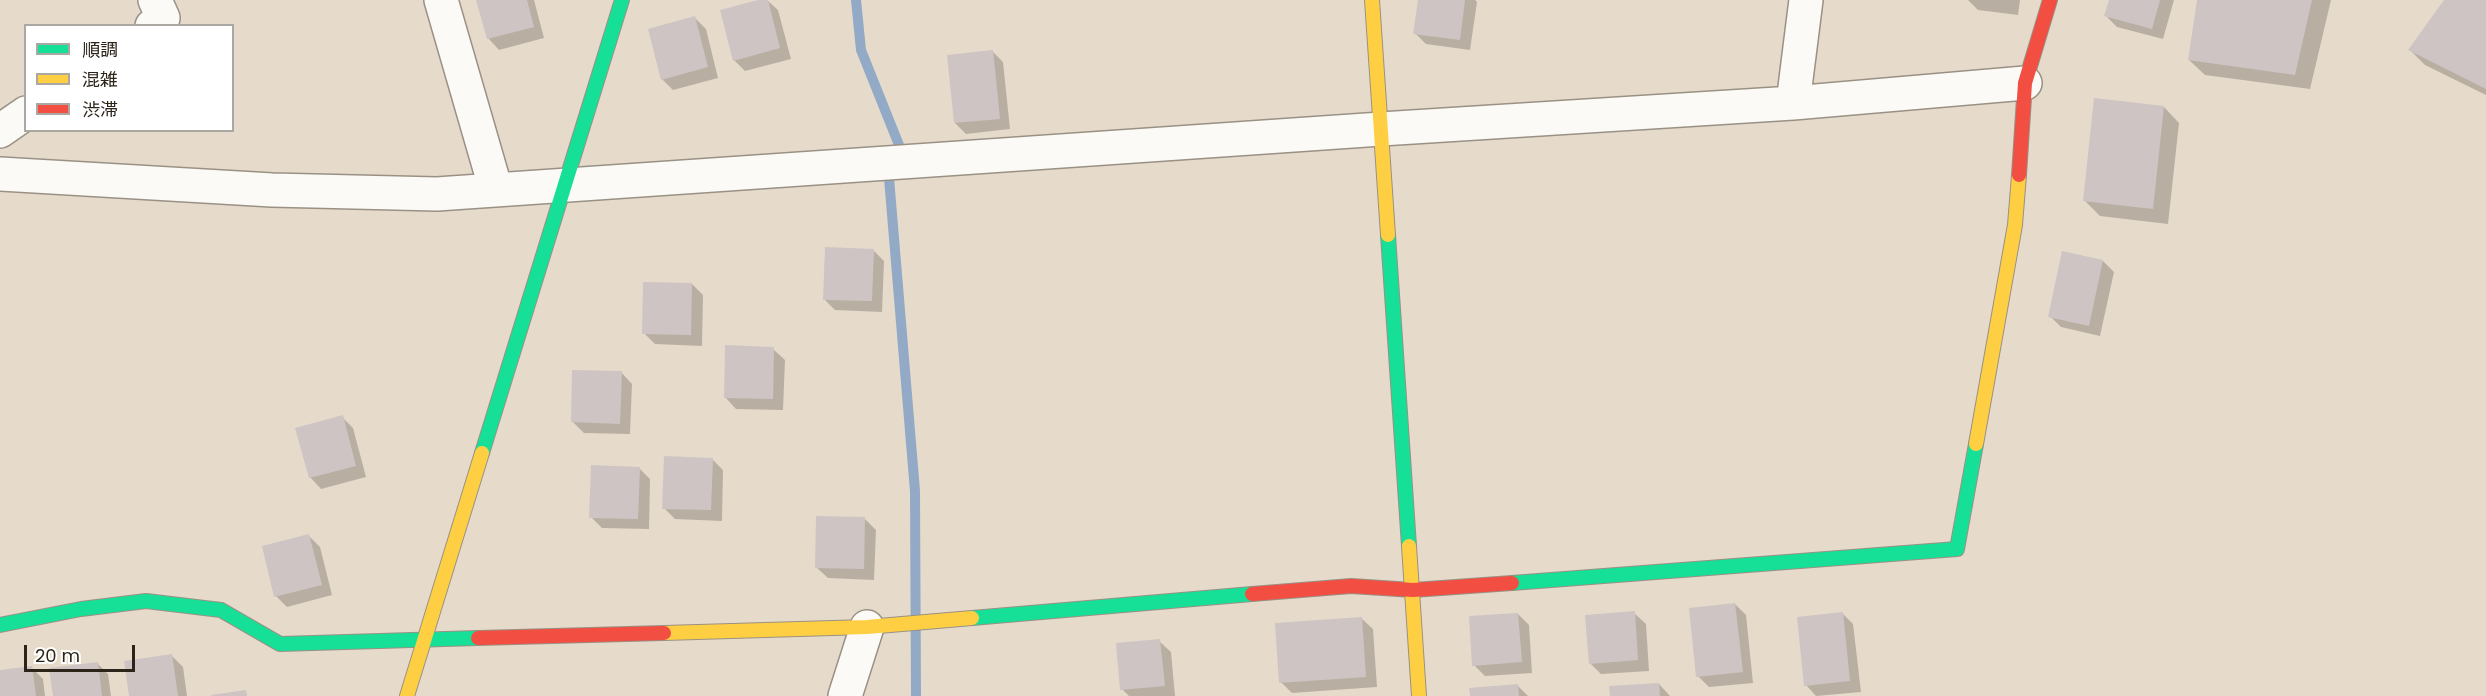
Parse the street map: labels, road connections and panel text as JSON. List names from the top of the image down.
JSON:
{
  "legend": ["順調", "混雑", "渋滞"],
  "scale_bar": "20 m"
}
